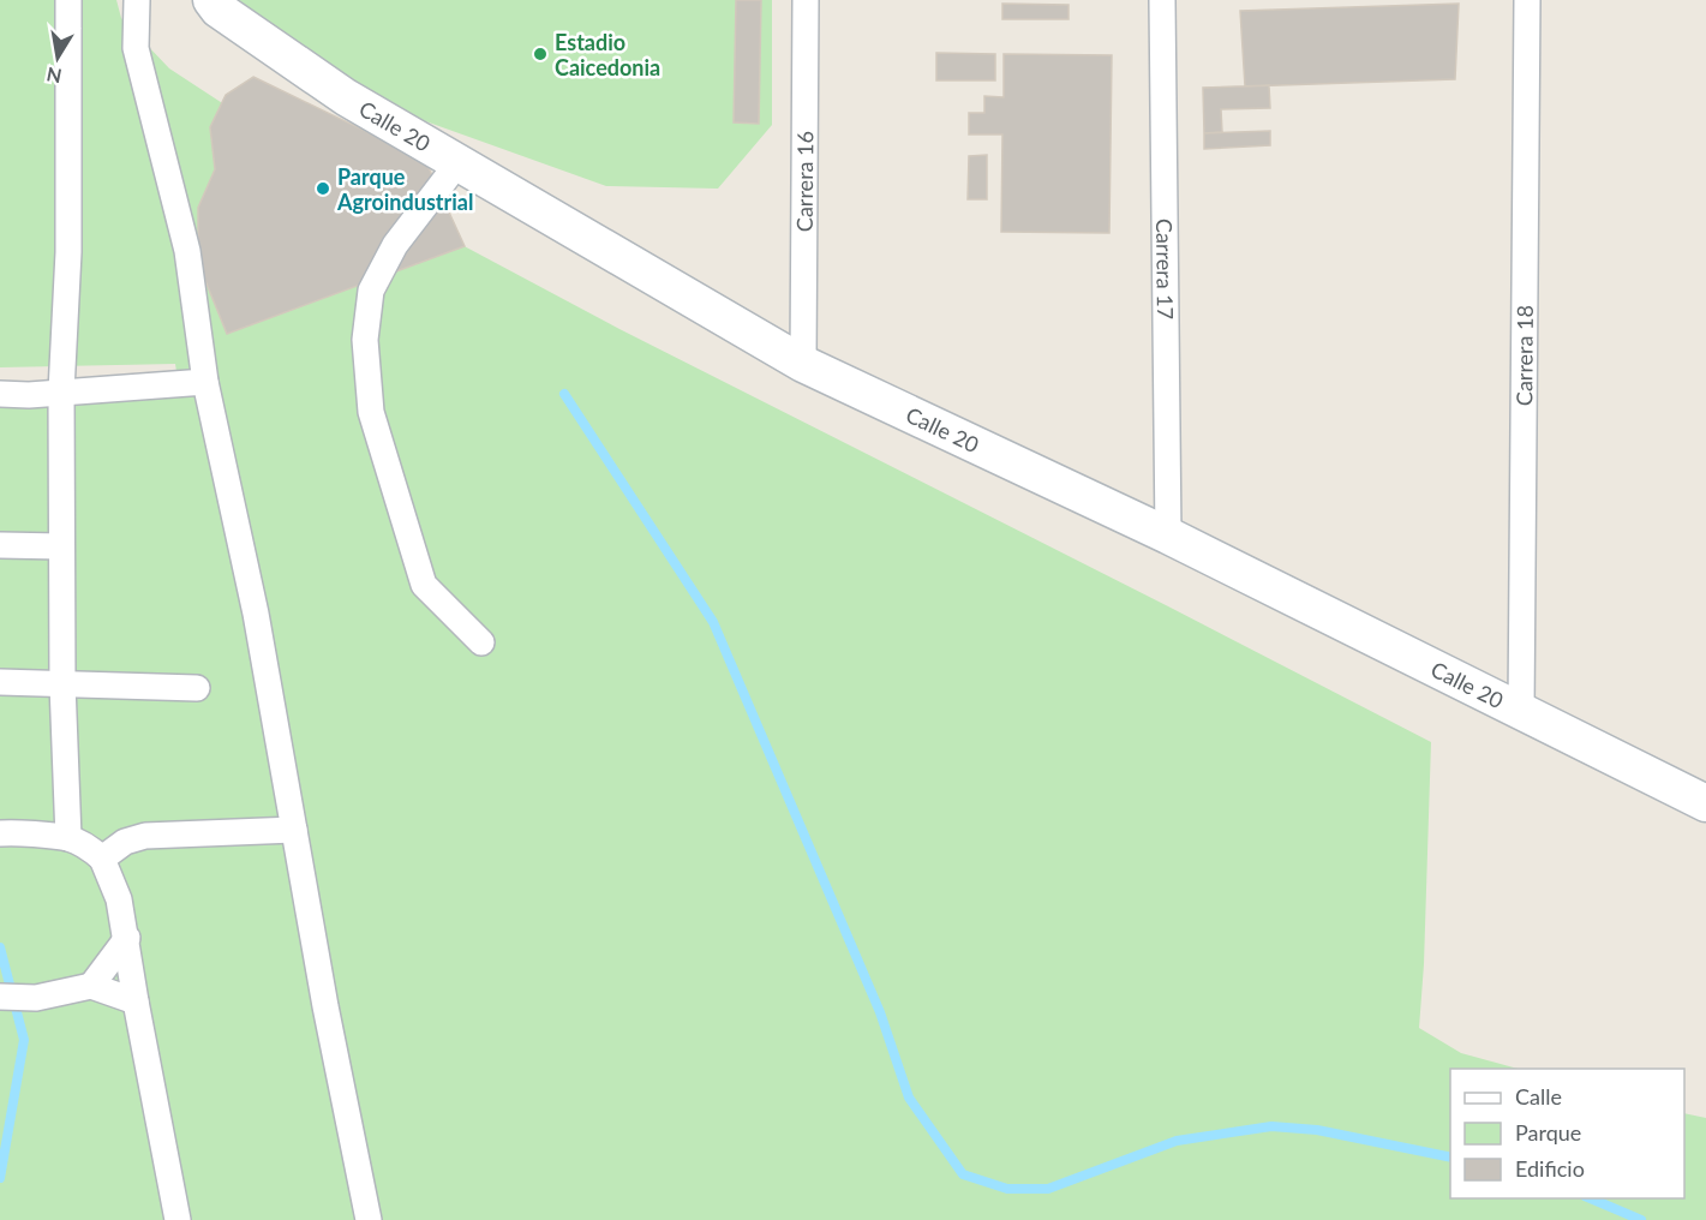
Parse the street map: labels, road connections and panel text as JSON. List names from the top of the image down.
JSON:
{
  "streets": {
    "main road": ["Calle 20"],
    "street": ["Carrera 16", "Carrera 17", "Carrera 18"]
  },
  "crossings": [
    ["Calle 20", "Carrera 16"],
    ["Calle 20", "Carrera 17"],
    ["Calle 20", "Carrera 18"]
  ],
  "places": ["Estadio Caicedonia", "Parque Agroindustrial"],
  "legend": ["Calle", "Parque", "Edificio"],
  "north": "bottom"
}
